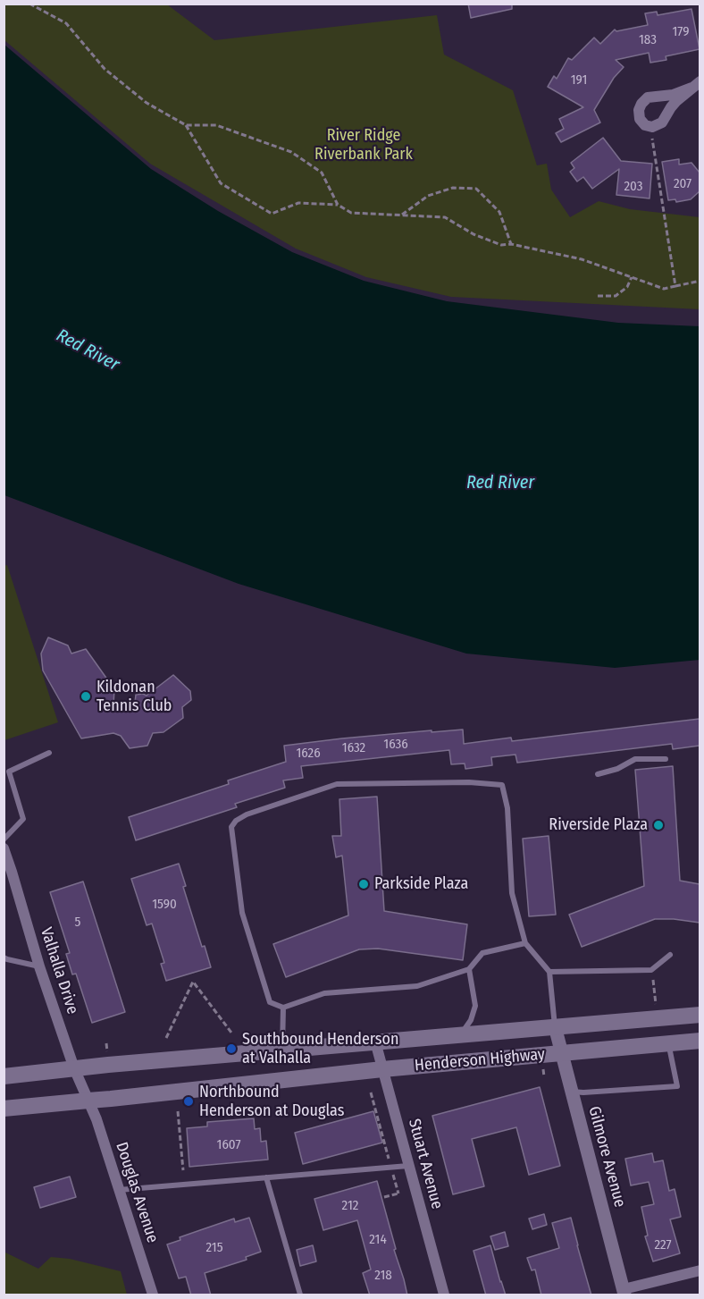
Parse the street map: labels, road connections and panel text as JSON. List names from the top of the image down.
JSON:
{
  "streets": {
    "main road": ["Henderson Highway"],
    "street": [
      "Valhalla Drive",
      "Gilmore Avenue",
      "Stuart Avenue",
      "Douglas Avenue"
    ]
  },
  "crossings": [
    ["Valhalla Drive", "Henderson Highway"],
    ["Valhalla Drive", "Douglas Avenue"],
    ["Henderson Highway", "Gilmore Avenue"],
    ["Henderson Highway", "Stuart Avenue"],
    ["Henderson Highway", "Douglas Avenue"]
  ],
  "water": ["Red River"],
  "parks": ["River Ridge Riverbank Park"],
  "places": [
    "Kildonan Tennis Club",
    "Riverside Plaza",
    "Parkside Plaza",
    "Southbound Henderson at Valhalla",
    "Northbound Henderson at Douglas"
  ],
  "house_numbers": [
    "179",
    "183",
    "191",
    "207",
    "203",
    "1636",
    "1632",
    "1626",
    "1590",
    "5",
    "1607",
    "212",
    "214",
    "227",
    "215",
    "218"
  ]
}
